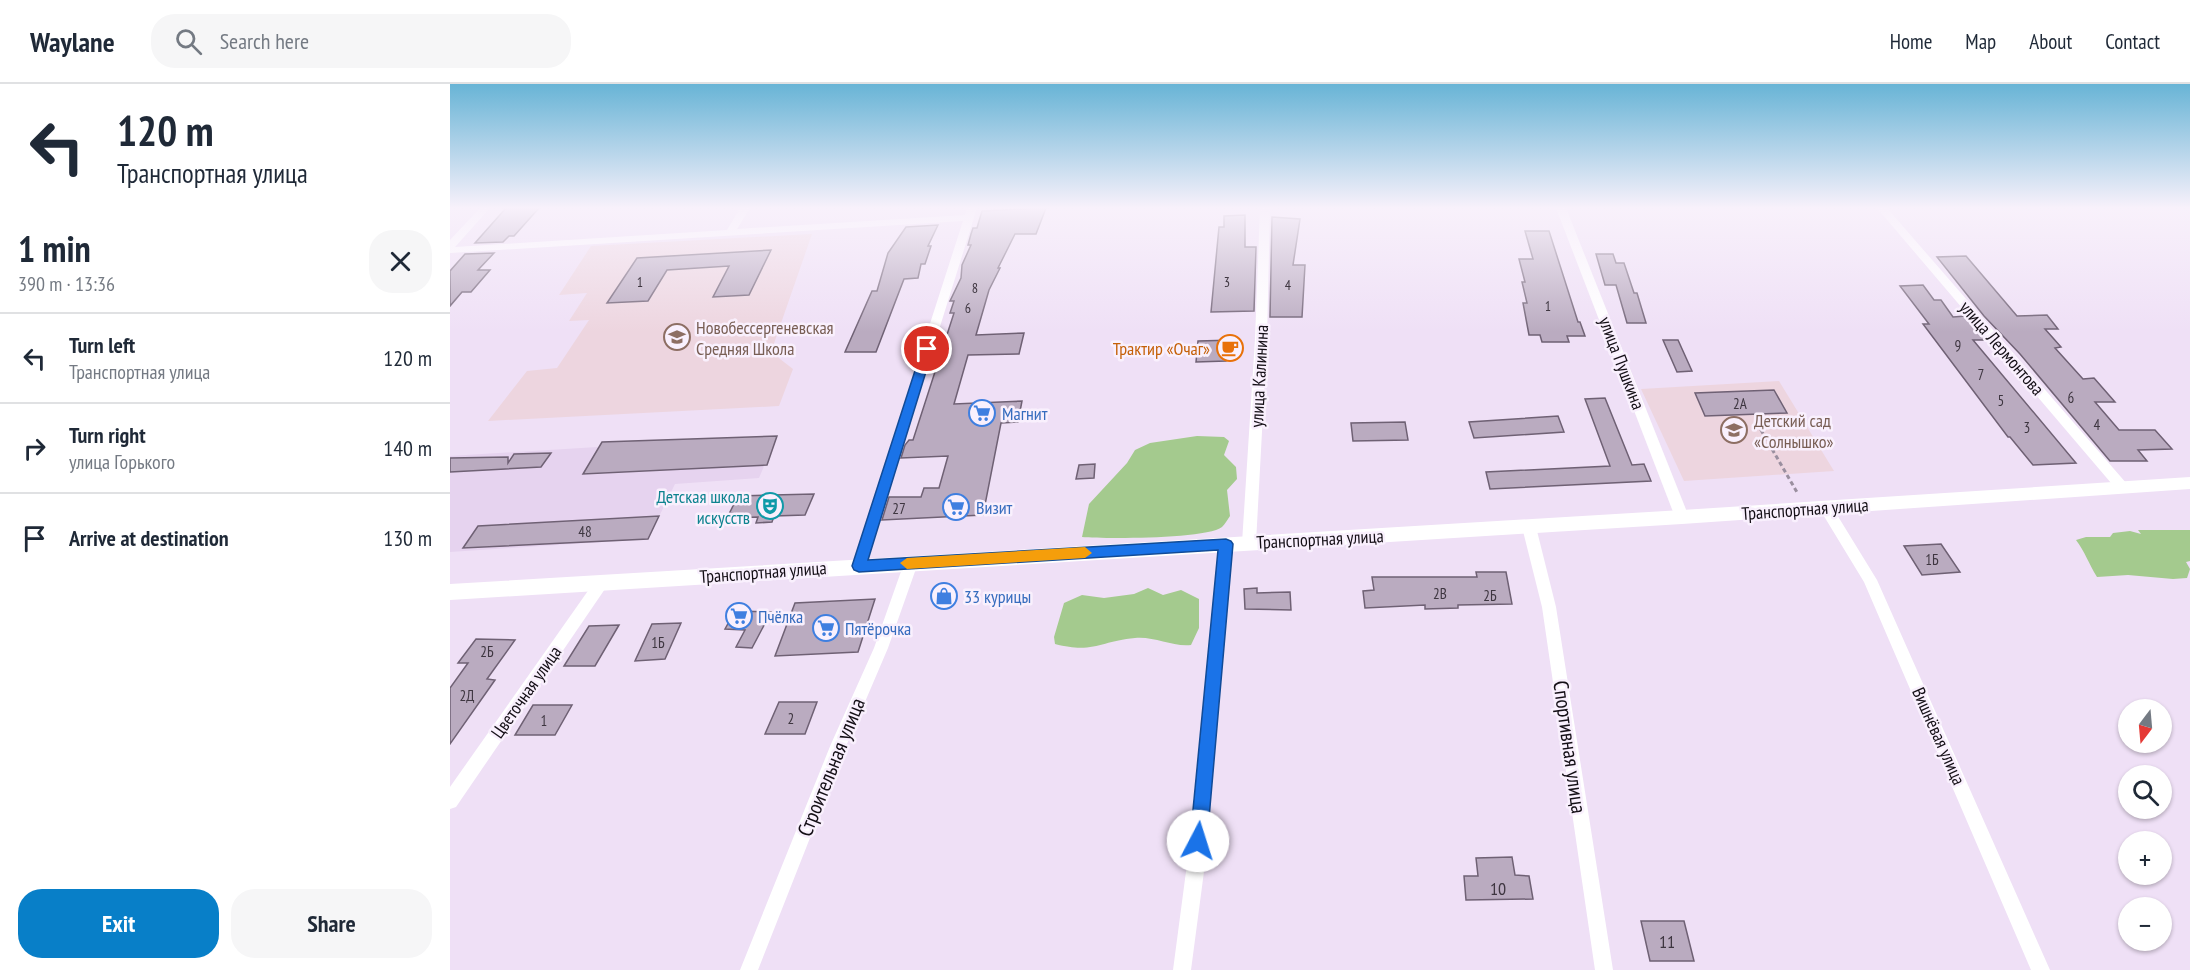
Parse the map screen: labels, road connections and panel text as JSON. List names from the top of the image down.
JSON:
{
  "streets": {
    "street": [
      "улица Лермонтова",
      "улица Пушкина",
      "улица Калинина",
      "Транспортная улица",
      "Цветочная улица",
      "Вишнёвая улица",
      "Спортивная улица",
      "Строительная улица"
    ]
  },
  "crossings": [
    ["улица Лермонтова", "Транспортная улица"],
    ["улица Пушкина", "Транспортная улица"],
    ["улица Калинина", "Транспортная улица"],
    ["Транспортная улица", "Цветочная улица"],
    ["Транспортная улица", "Вишнёвая улица"],
    ["Транспортная улица", "Спортивная улица"],
    ["Транспортная улица", "Строительная улица"]
  ],
  "places": {
    "school or university": ["Новобессергеневская Средняя Школа", "Детский сад «Солнышко»"],
    "cafe": ["Трактир «Очаг»"],
    "supermarket": [
      "Магнит",
      "Визит",
      "Пчёлка",
      "Пятёрочка"
    ],
    "theatre": ["Детская школа искусств"],
    "shop": ["33 курицы"]
  },
  "house_numbers": [
    "1",
    "3",
    "4",
    "8",
    "1",
    "6",
    "9",
    "7",
    "6",
    "5",
    "2А",
    "4",
    "3",
    "27",
    "48",
    "1Б",
    "2В",
    "2Б",
    "1Б",
    "2Б",
    "2Д",
    "2",
    "1",
    "10",
    "11"
  ],
  "north": "bottom",
  "page": {
    "header": "Waylane",
    "search": "Search here",
    "nav": [
      "Home",
      "Map",
      "About",
      "Contact"
    ],
    "turn": ["120 m", "Транспортная улица"],
    "heading": ["1 min", "390 m · 13:36"],
    "list": [
      {
        "name": "Turn left",
        "note": "Транспортная улица",
        "value": "120 m"
      },
      {
        "name": "Turn right",
        "note": "улица Горького",
        "value": "140 m"
      },
      {
        "name": "Arrive at destination",
        "value": "130 m"
      }
    ],
    "map_buttons": ["+", "−"],
    "buttons": ["Exit", "Share"]
  }
}
